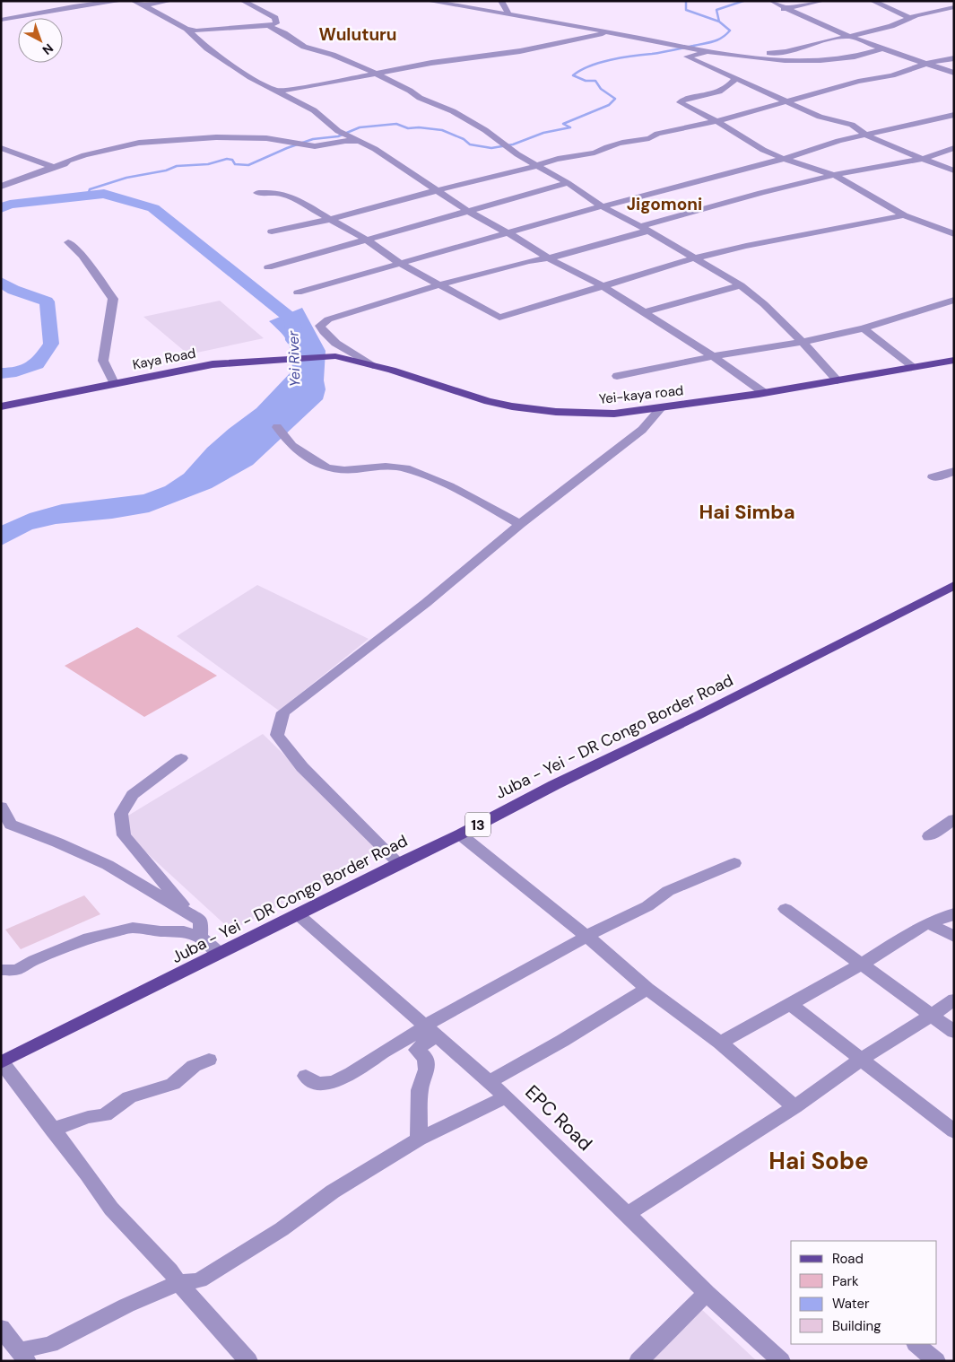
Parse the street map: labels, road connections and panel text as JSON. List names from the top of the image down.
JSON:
{
  "streets": {
    "main road": [
      "Kaya Road",
      "Yei-kaya road",
      "Juba - Yei - DR Congo Border Road",
      "13"
    ],
    "street": ["EPC Road"]
  },
  "crossings": [
    ["Kaya Road", "Yei-kaya road"],
    ["Juba - Yei - DR Congo Border Road", "EPC Road"]
  ],
  "districts": [
    "Wuluturu",
    "Jigomoni",
    "Hai Simba",
    "Hai Sobe"
  ],
  "water": ["Yei River"],
  "legend": [
    "Road",
    "Park",
    "Water",
    "Building"
  ],
  "north": "bottom right"
}
